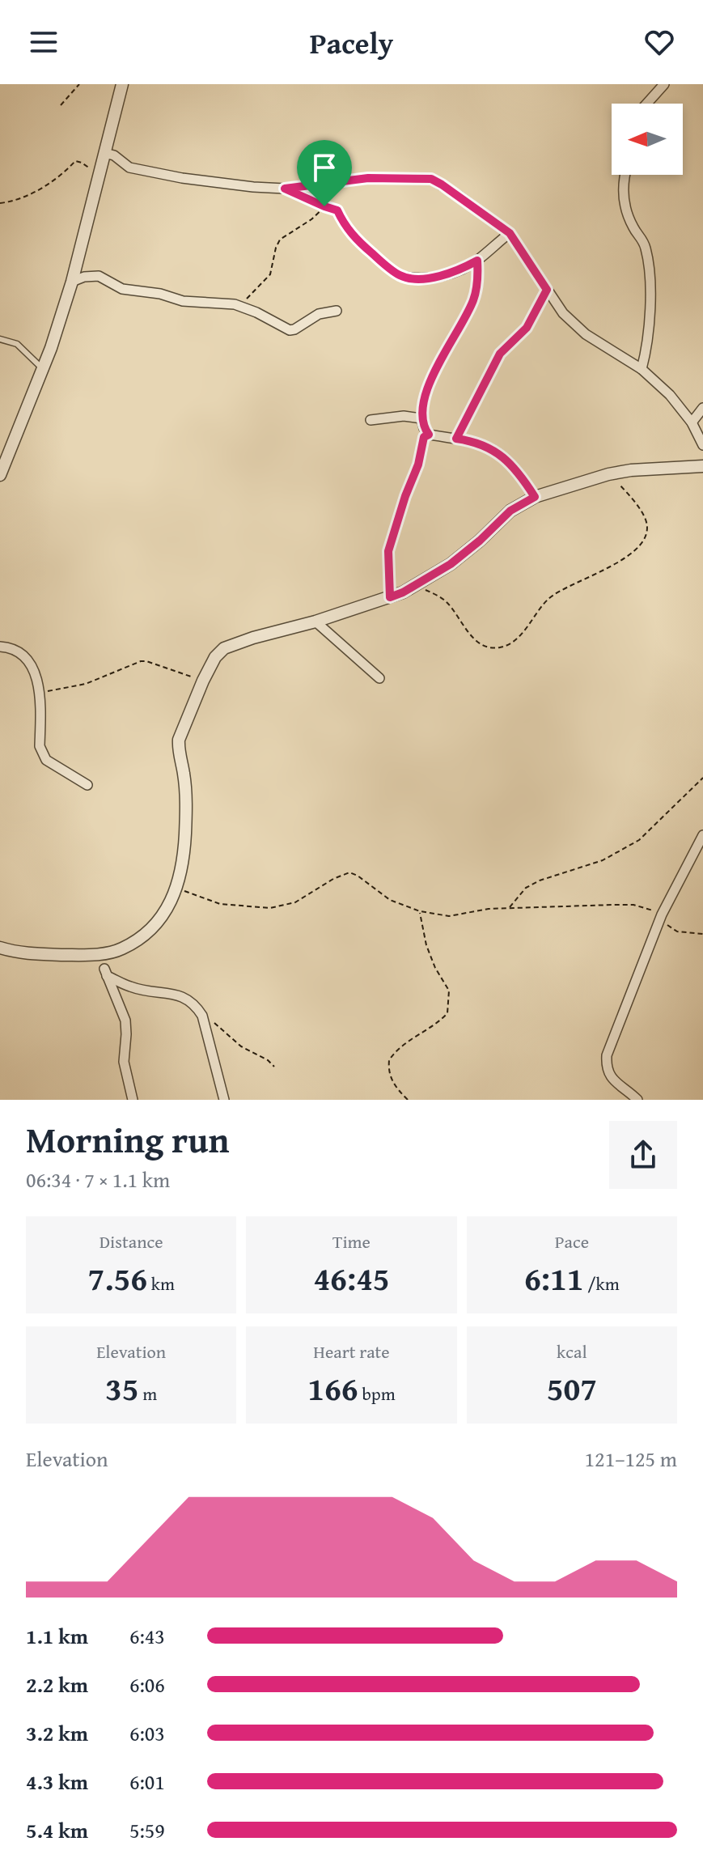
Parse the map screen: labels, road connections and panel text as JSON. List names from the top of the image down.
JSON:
{
  "north": "left",
  "page": {
    "header": "Pacely",
    "heading": ["Morning run", "06:34 · 7 × 1.1 km"],
    "stats": [
      ["Distance", "7.56 km"],
      ["Time", "46:45"],
      ["Pace", "6:11 /km"],
      ["Elevation", "35 m"],
      ["Heart rate", "166 bpm"],
      ["kcal", "507"]
    ],
    "chart": ["Elevation", "121–125 m"],
    "list": [
      {
        "name": "1.1 km",
        "note": "6:43"
      },
      {
        "name": "2.2 km",
        "note": "6:06"
      },
      {
        "name": "3.2 km",
        "note": "6:03"
      },
      {
        "name": "4.3 km",
        "note": "6:01"
      },
      {
        "name": "5.4 km",
        "note": "5:59"
      }
    ]
  }
}
